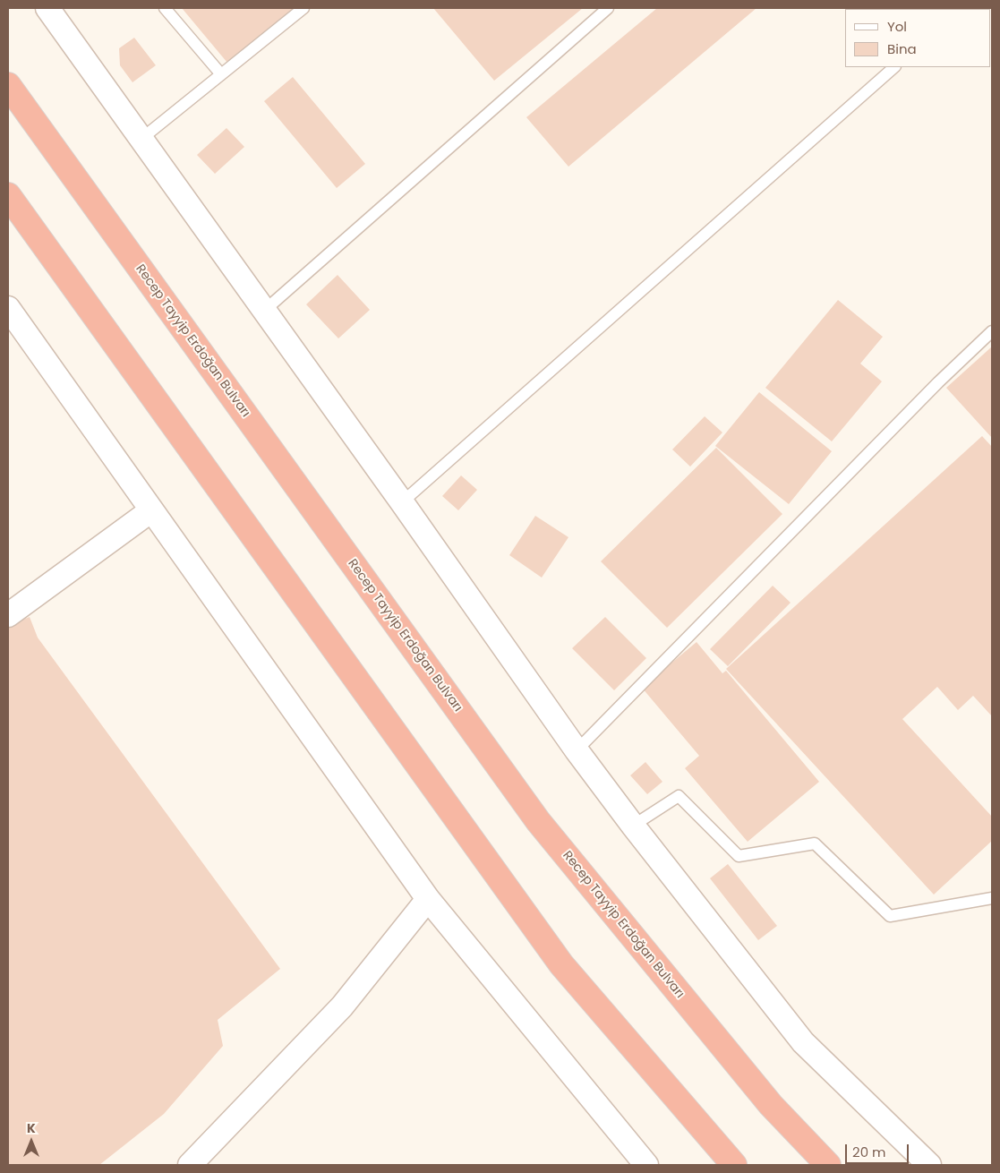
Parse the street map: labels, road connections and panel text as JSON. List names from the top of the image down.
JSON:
{
  "streets": {
    "highway": ["Recep Tayyip Erdoğan Bulvarı"]
  },
  "legend": ["Yol", "Bina"],
  "scale_bar": "20 m",
  "north": "top"
}
